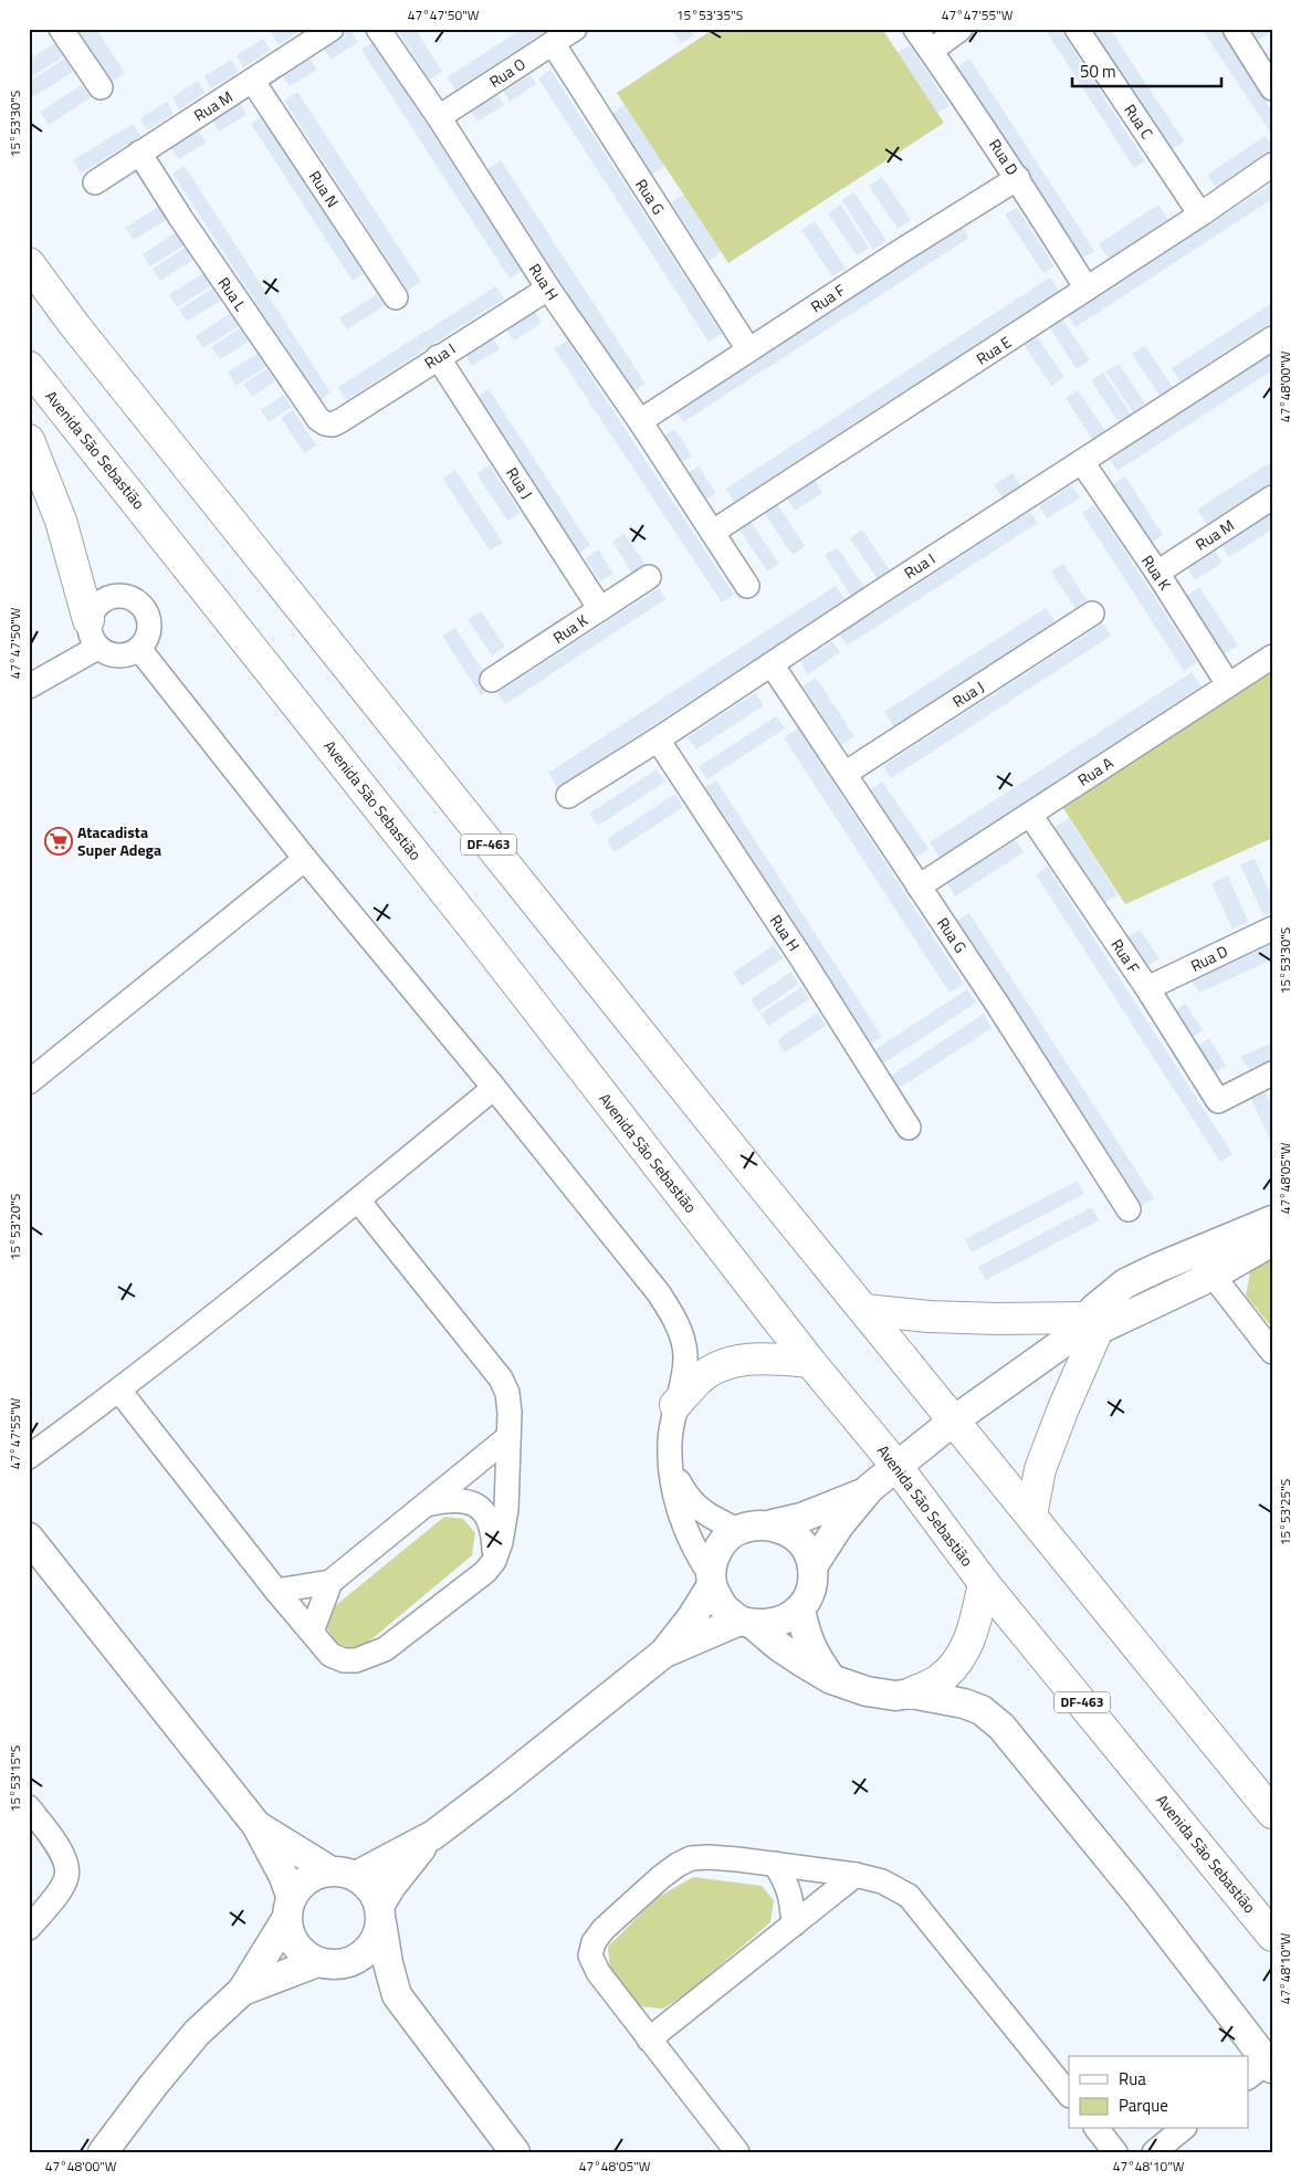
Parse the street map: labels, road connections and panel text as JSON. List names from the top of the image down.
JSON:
{
  "streets": {
    "main road": ["Avenida São Sebastião", "DF-463"],
    "street": [
      "Rua O",
      "Rua M",
      "Rua C",
      "Rua D",
      "Rua N",
      "Rua G",
      "Rua H",
      "Rua L",
      "Rua F",
      "Rua E",
      "Rua I",
      "Rua J",
      "Rua K",
      "Rua A"
    ]
  },
  "crossings": [
    ["Rua O", "Rua G"],
    ["Rua O", "Rua H"],
    ["Rua M", "Rua N"],
    ["Rua M", "Rua L"],
    ["Rua M", "Rua K"],
    ["Rua C", "Rua E"],
    ["Rua D", "Rua F"],
    ["Rua D", "Rua E"],
    ["Rua G", "Rua F"],
    ["Rua G", "Rua I"],
    ["Rua G", "Rua J"],
    ["Rua G", "Rua A"],
    ["Rua H", "Rua F"],
    ["Rua H", "Rua E"],
    ["Rua H", "Rua I"],
    ["Rua L", "Rua I"],
    ["Rua F", "Rua A"],
    ["Rua I", "Rua J"],
    ["Rua I", "Rua K"],
    ["Rua J", "Rua K"],
    ["Rua K", "Rua A"]
  ],
  "places": {
    "supermarket": ["Atacadista Super Adega"]
  },
  "legend": ["Rua", "Parque"],
  "scale_bar": "50 m",
  "coordinates": [
    "47°47'50\"W",
    "15°53'35\"S",
    "47°47'55\"W",
    "15°53'30\"S",
    "47°48'00\"W",
    "47°48'05\"W",
    "15°53'20\"S",
    "15°53'25\"S",
    "15°53'15\"S",
    "47°48'10\"W"
  ]
}
